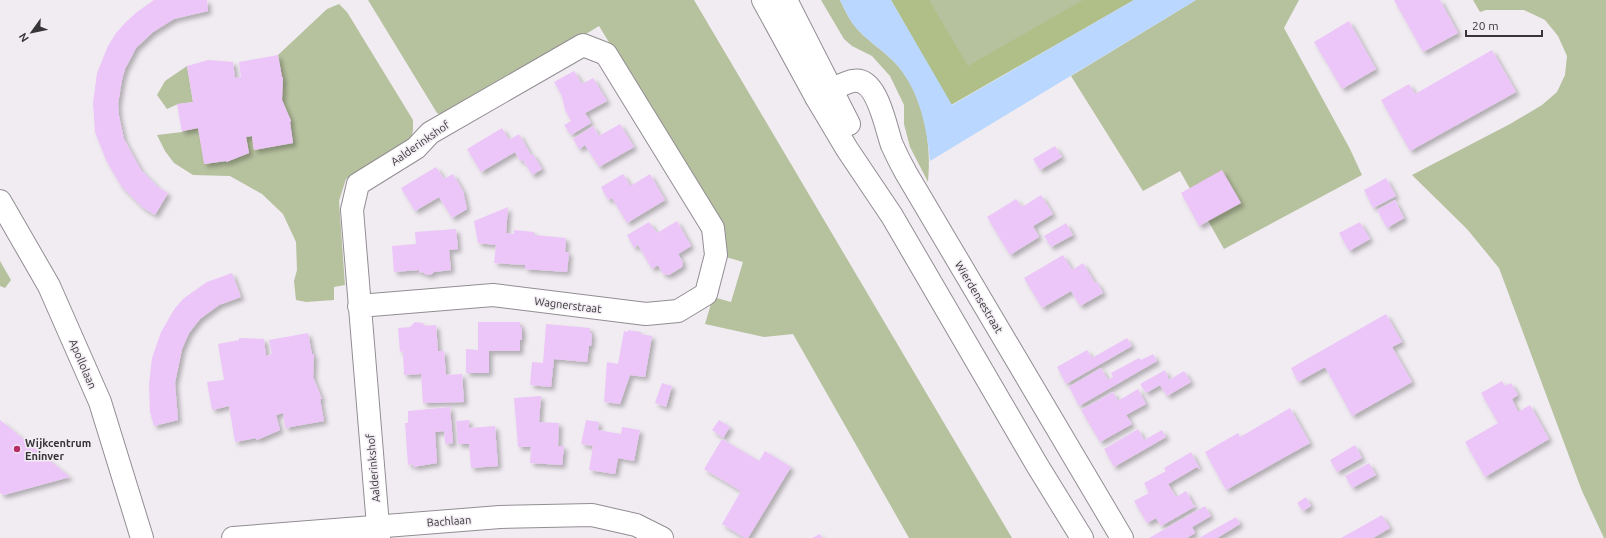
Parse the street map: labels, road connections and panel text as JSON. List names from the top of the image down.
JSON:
{
  "streets": {
    "street": [
      "Aalderinkshof",
      "Wierdensestraat",
      "Wagnerstraat",
      "Apollolaan",
      "Bachlaan"
    ]
  },
  "crossings": [
    ["Aalderinkshof", "Wagnerstraat"],
    ["Aalderinkshof", "Bachlaan"]
  ],
  "places": ["Wijkcentrum Eninver"],
  "scale_bar": "20 m",
  "north": "bottom left"
}
